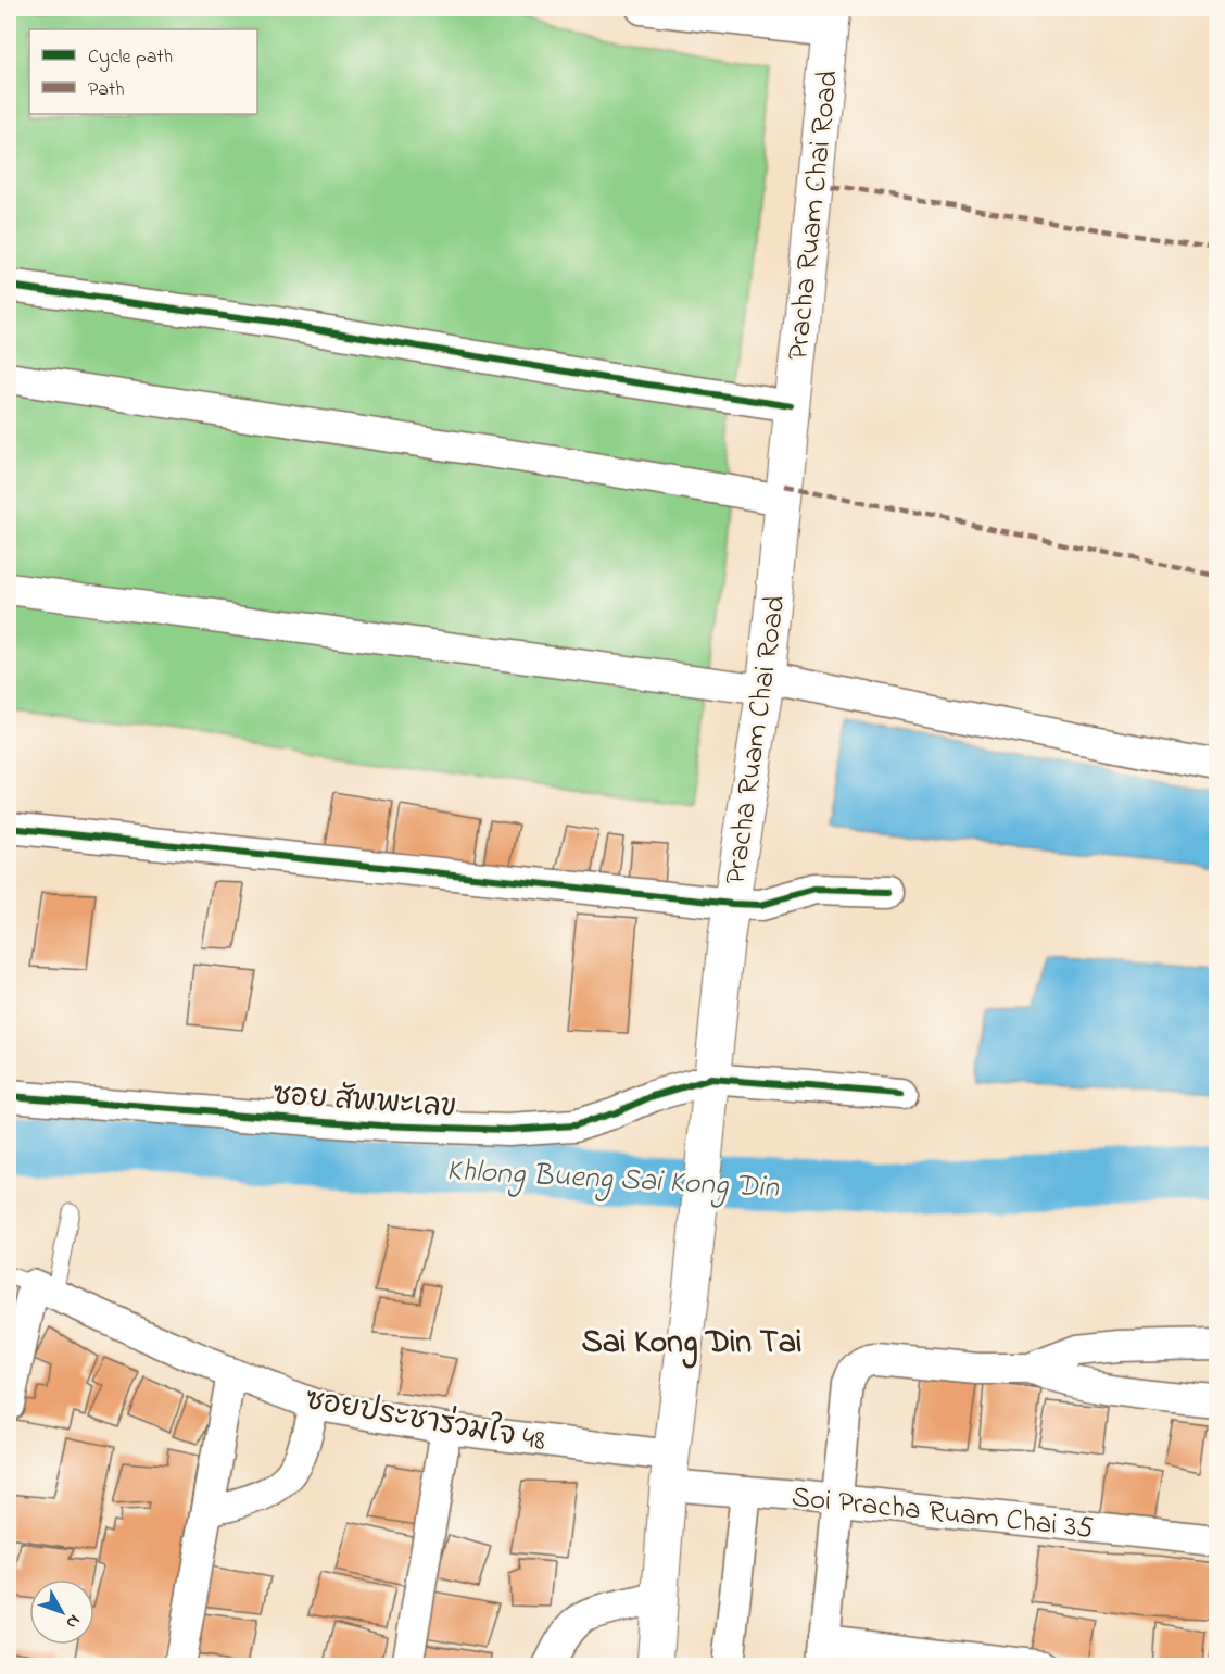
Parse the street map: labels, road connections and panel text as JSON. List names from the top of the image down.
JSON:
{
  "streets": {
    "main road": ["Pracha Ruam Chai Road"],
    "street": ["ซอย สัพพะเลข", "ซอยประชาร่วมใจ 48", "Soi Pracha Ruam Chai 35"]
  },
  "crossings": [
    ["Pracha Ruam Chai Road", "ซอย สัพพะเลข"],
    ["Pracha Ruam Chai Road", "ซอยประชาร่วมใจ 48"],
    ["Pracha Ruam Chai Road", "Soi Pracha Ruam Chai 35"],
    ["ซอยประชาร่วมใจ 48", "Soi Pracha Ruam Chai 35"]
  ],
  "districts": ["Sai Kong Din Tai"],
  "water": ["Khlong Bueng Sai Kong Din"],
  "legend": ["Cycle path", "Path"],
  "north": "bottom right"
}
